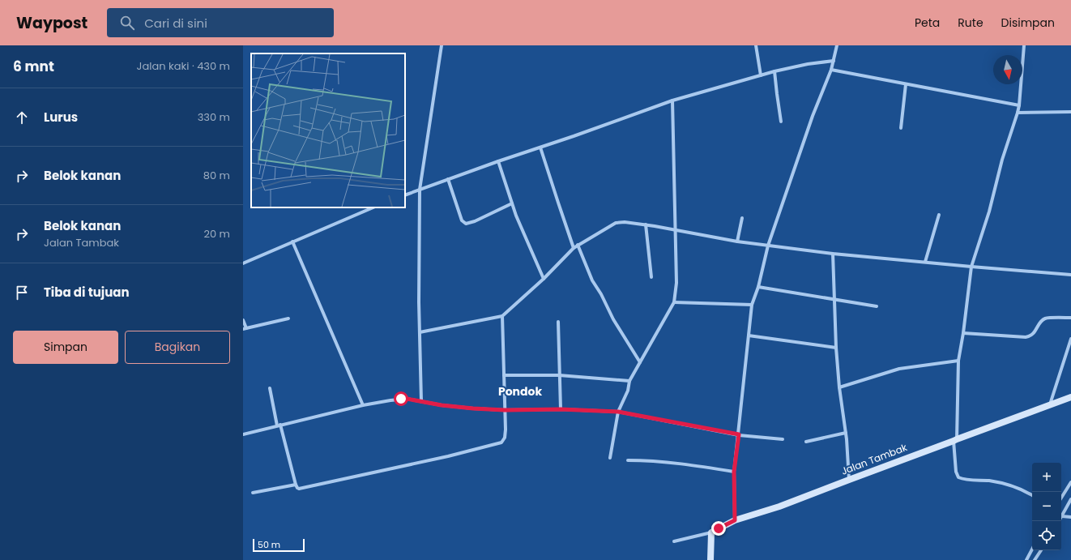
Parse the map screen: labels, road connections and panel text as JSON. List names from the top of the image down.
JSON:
{
  "streets": {
    "street": ["Jalan Tambak"]
  },
  "districts": ["Pondok"],
  "scale_bar": "50 m",
  "north": "bottom",
  "page": {
    "header": "Waypost",
    "search": "Cari di sini",
    "nav": ["Peta", "Rute", "Disimpan"],
    "heading": ["6 mnt", "Jalan kaki · 430 m"],
    "list": [
      ["Lurus", "330 m"],
      ["Belok kanan", "80 m"],
      ["Belok kanan", "Jalan Tambak", "20 m"],
      "Tiba di tujuan"
    ],
    "buttons": ["Simpan", "Bagikan"],
    "map_buttons": ["+", "−"],
    "scale": "50 m"
  }
}
